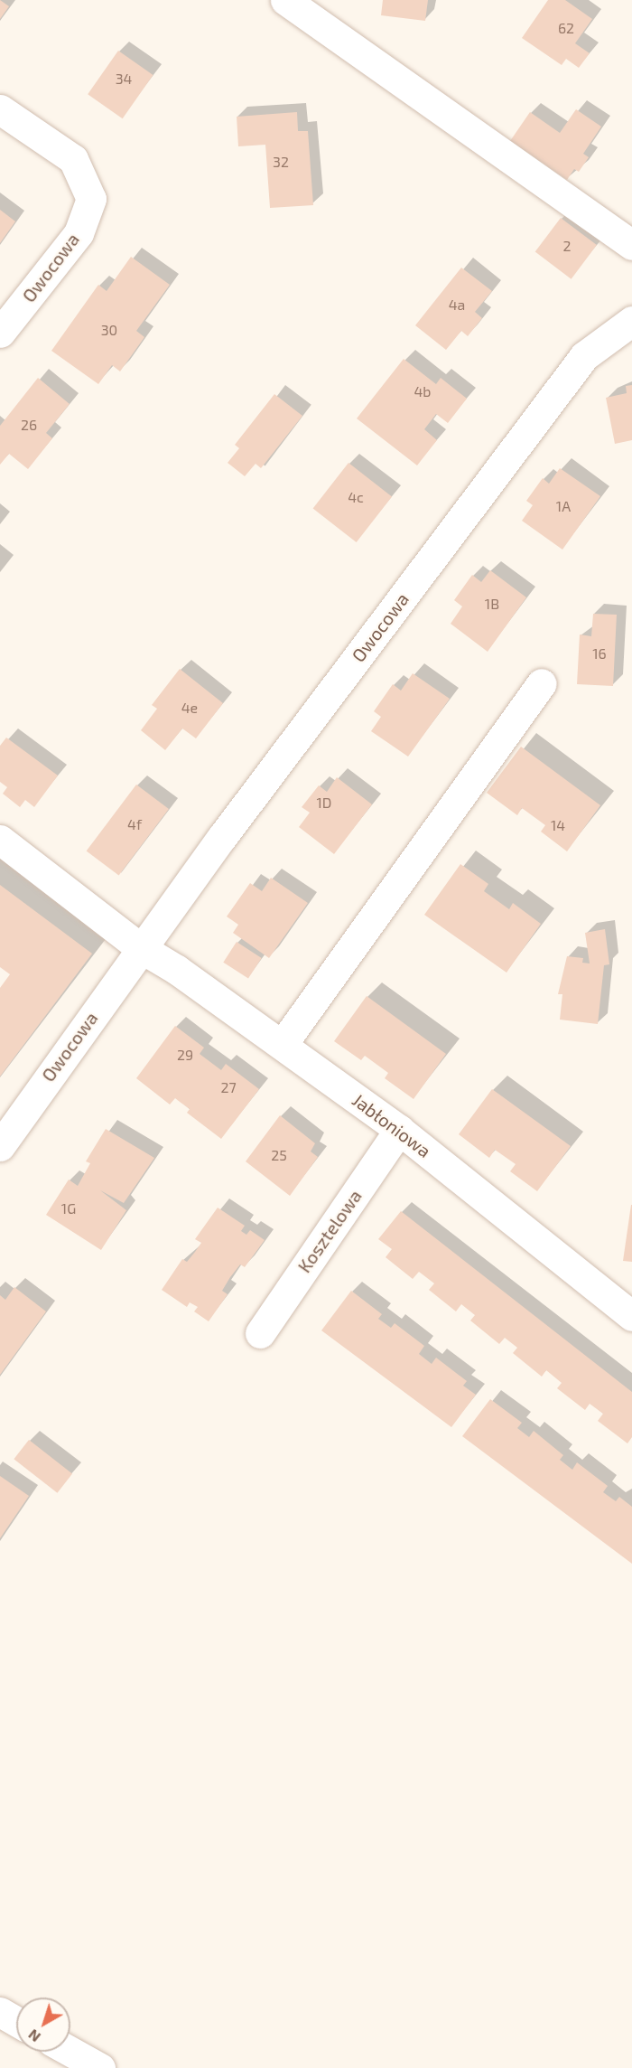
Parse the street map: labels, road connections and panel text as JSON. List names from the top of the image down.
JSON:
{
  "streets": {
    "street": ["Owocowa", "Jabłoniowa", "Kosztelowa"]
  },
  "crossings": [
    ["Owocowa", "Jabłoniowa"],
    ["Jabłoniowa", "Kosztelowa"]
  ],
  "house_numbers": [
    "62",
    "34",
    "32",
    "2",
    "4a",
    "30",
    "4b",
    "26",
    "4c",
    "1A",
    "1B",
    "16",
    "4e",
    "1D",
    "4f",
    "14",
    "29",
    "27",
    "25",
    "1G"
  ],
  "north": "bottom left"
}
